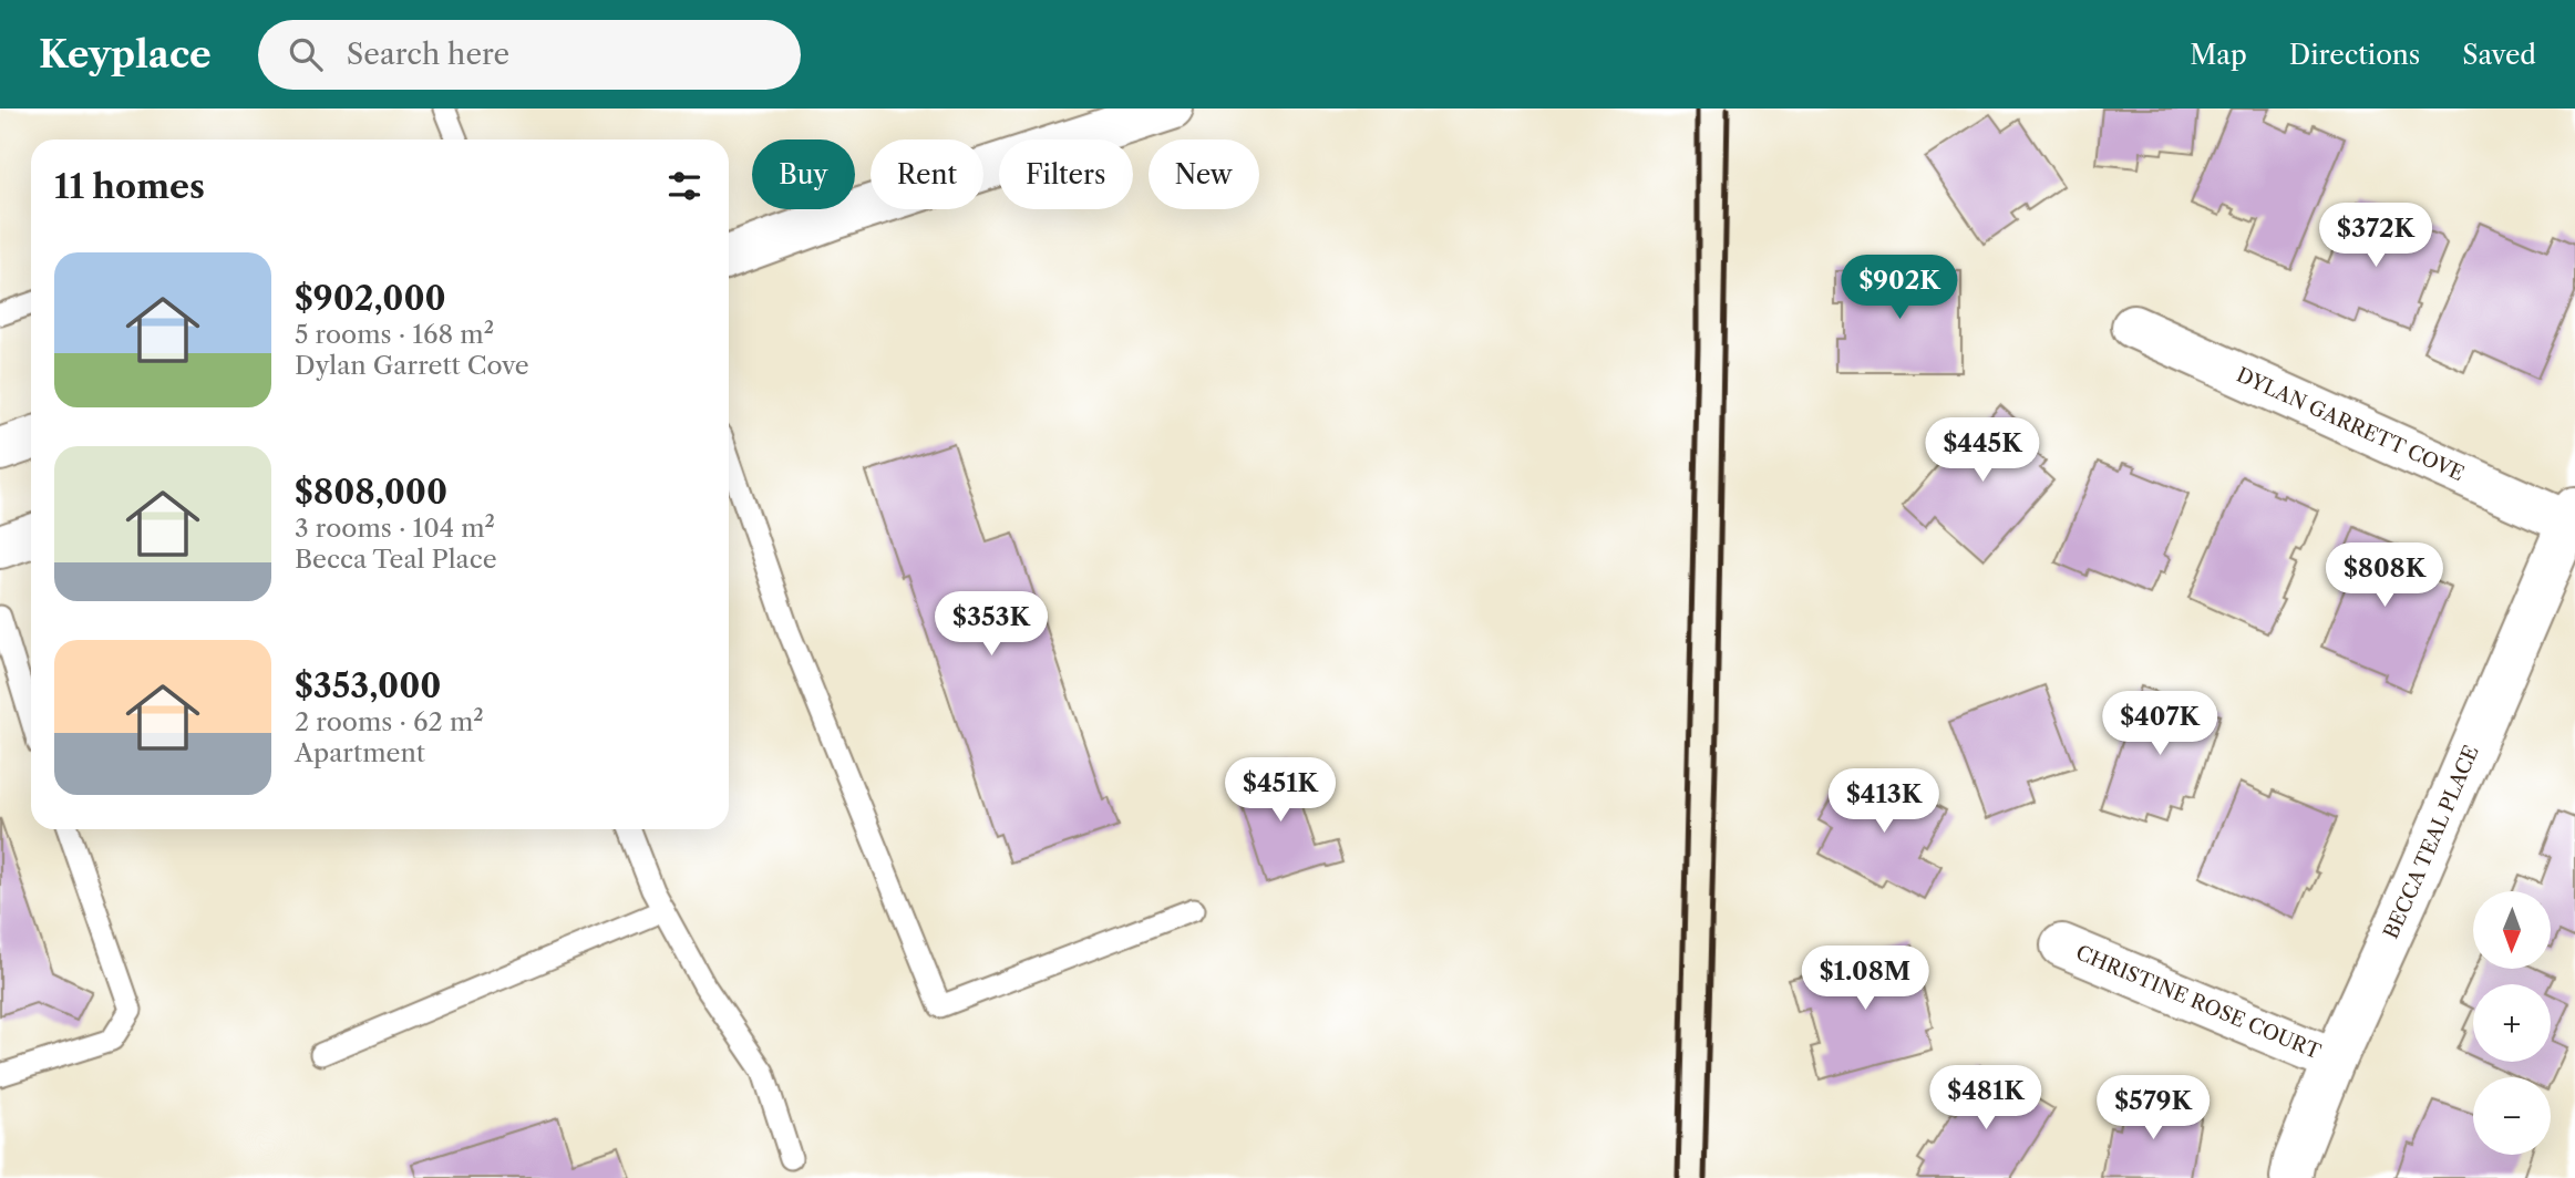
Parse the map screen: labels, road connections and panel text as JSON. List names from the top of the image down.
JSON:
{
  "streets": {
    "street": ["DYLAN GARRETT COVE", "BECCA TEAL PLACE", "CHRISTINE ROSE COURT"]
  },
  "crossings": [
    ["DYLAN GARRETT COVE", "BECCA TEAL PLACE"],
    ["BECCA TEAL PLACE", "CHRISTINE ROSE COURT"]
  ],
  "north": "bottom",
  "page": {
    "header": "Keyplace",
    "search": "Search here",
    "nav": ["Map", "Directions", "Saved"],
    "chip": [
      "Buy",
      "Rent",
      "Filters",
      "New"
    ],
    "heading": "11 homes",
    "price": [
      "$372K",
      "$902K",
      "$445K",
      "$808K",
      "$353K",
      "$407K",
      "$451K",
      "$413K",
      "$1.08M",
      "$481K",
      "$579K"
    ],
    "list": [
      {
        "name": "$902,000",
        "note": "5 rooms · 168 m² · Dylan Garrett Cove"
      },
      {
        "name": "$808,000",
        "note": "3 rooms · 104 m² · Becca Teal Place"
      },
      {
        "name": "$353,000",
        "note": "2 rooms · 62 m² · Apartment"
      }
    ],
    "map_buttons": ["+", "−"]
  }
}
